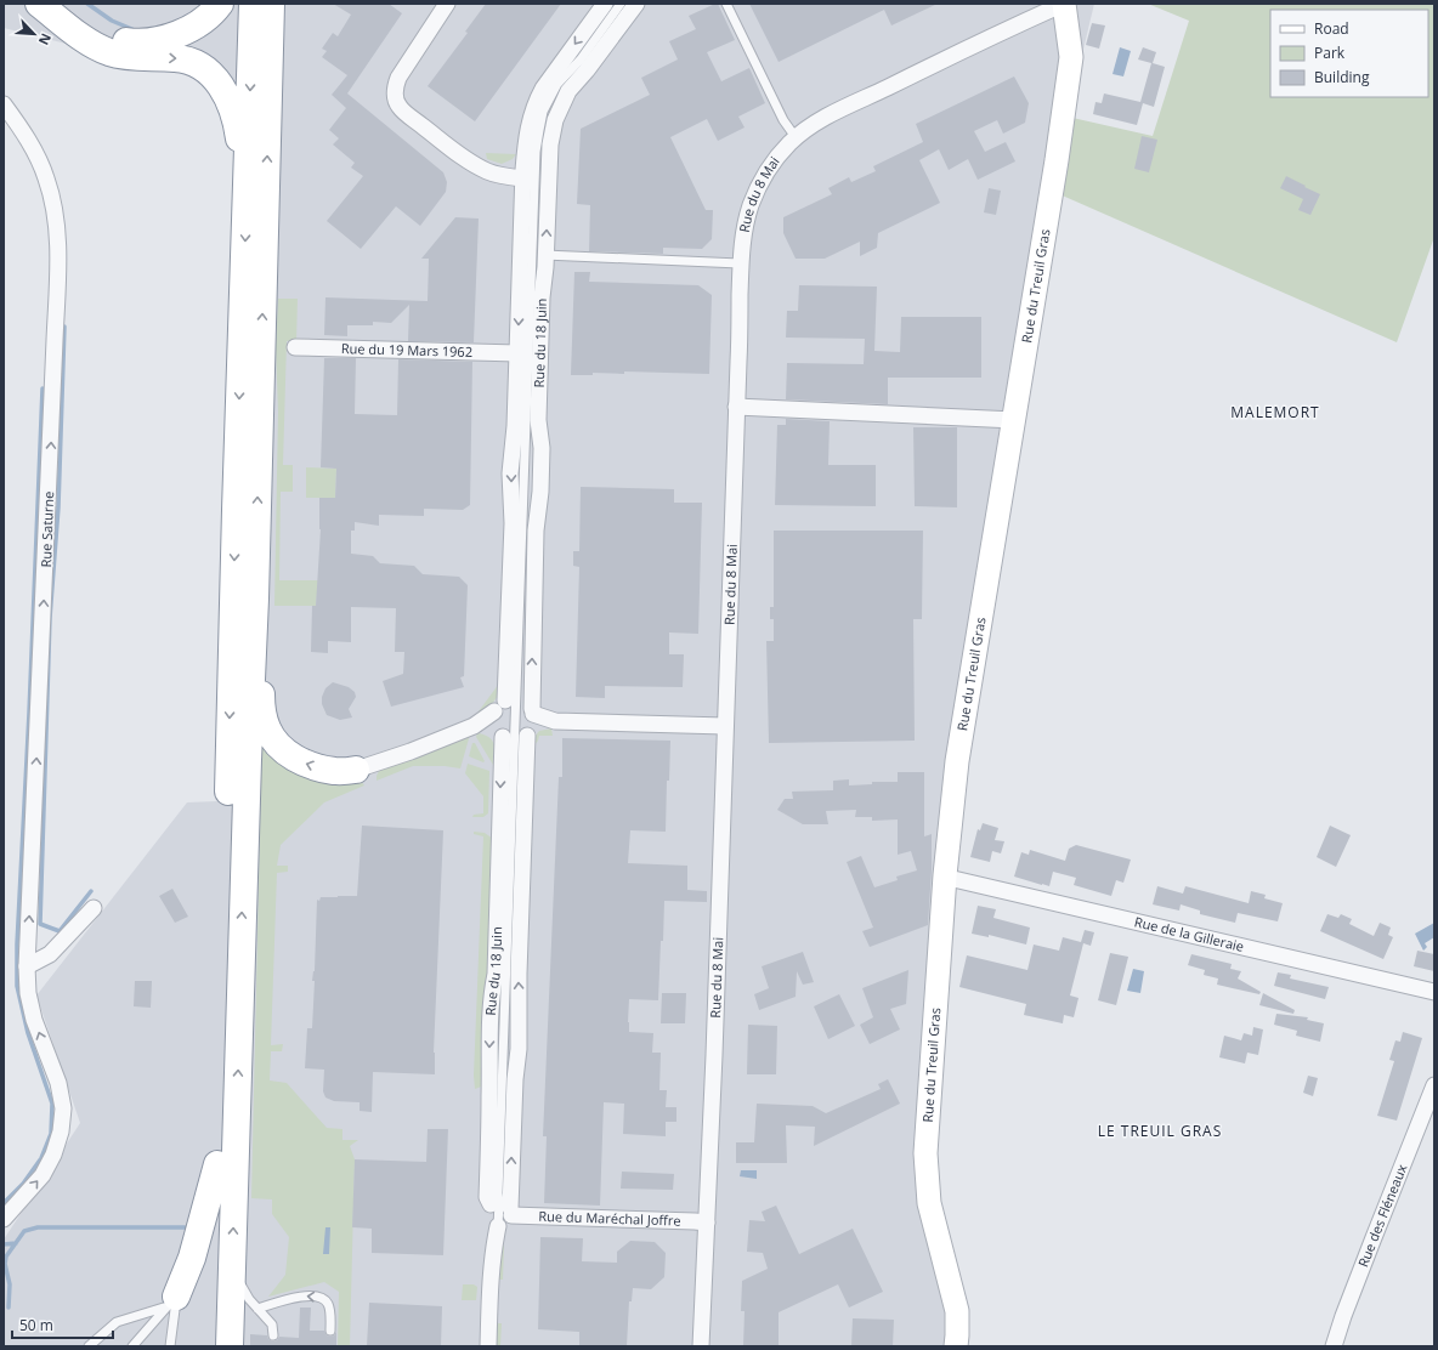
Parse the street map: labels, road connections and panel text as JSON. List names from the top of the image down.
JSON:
{
  "streets": {
    "street": [
      "Rue du 8 Mai",
      "Rue du Treuil Gras",
      "Rue du 18 Juin",
      "Rue du 19 Mars 1962",
      "Rue Saturne",
      "Rue de la Gilleraie",
      "Rue des Fléneaux",
      "Rue du Maréchal Joffre"
    ]
  },
  "crossings": [
    ["Rue du 8 Mai", "Rue du Treuil Gras"],
    ["Rue du 8 Mai", "Rue du Maréchal Joffre"],
    ["Rue du Treuil Gras", "Rue de la Gilleraie"],
    ["Rue du 18 Juin", "Rue du 19 Mars 1962"],
    ["Rue du 18 Juin", "Rue du Maréchal Joffre"]
  ],
  "one_way": ["Rue Saturne"],
  "districts": ["MALEMORT", "LE TREUIL GRAS"],
  "legend": ["Road", "Park", "Building"],
  "scale_bar": "50 m",
  "north": "bottom right"
}
